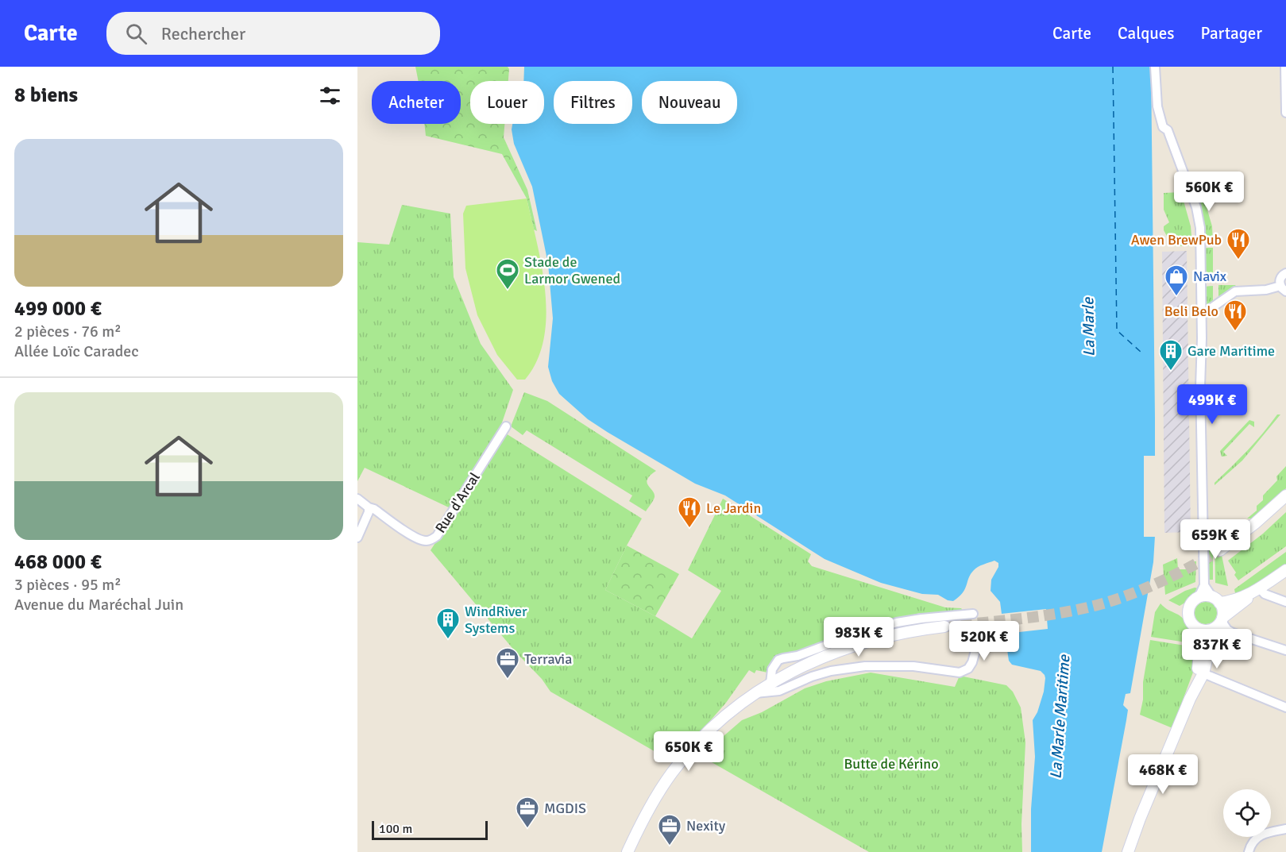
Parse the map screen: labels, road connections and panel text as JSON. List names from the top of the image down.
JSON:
{
  "streets": {
    "street": ["Rue d'Arcal"]
  },
  "water": ["La Marle", "La Marle Maritime"],
  "parks": ["Butte de Kérino"],
  "places": {
    "restaurant": ["Awen BrewPub", "Beli Belo", "Le Jardin"],
    "sports": ["Stade de Larmor Gwened"],
    "shop": ["Navix"],
    "building": ["Gare Maritime", "WindRiver Systems"],
    "office": ["Terravia", "MGDIS", "Nexity"]
  },
  "scale_bar": "100 m",
  "page": {
    "header": "Carte",
    "search": "Rechercher",
    "nav": ["Carte", "Calques", "Partager"],
    "heading": "8 biens",
    "chip": [
      "Acheter",
      "Louer",
      "Filtres",
      "Nouveau"
    ],
    "list": [
      {
        "name": "499 000 €",
        "note": "2 pièces · 76 m² · Allée Loïc Caradec"
      },
      {
        "name": "468 000 €",
        "note": "3 pièces · 95 m² · Avenue du Maréchal Juin"
      }
    ],
    "price": [
      "560K €",
      "499K €",
      "659K €",
      "983K €",
      "520K €",
      "837K €",
      "650K €",
      "468K €"
    ],
    "scale": "100 m"
  }
}
